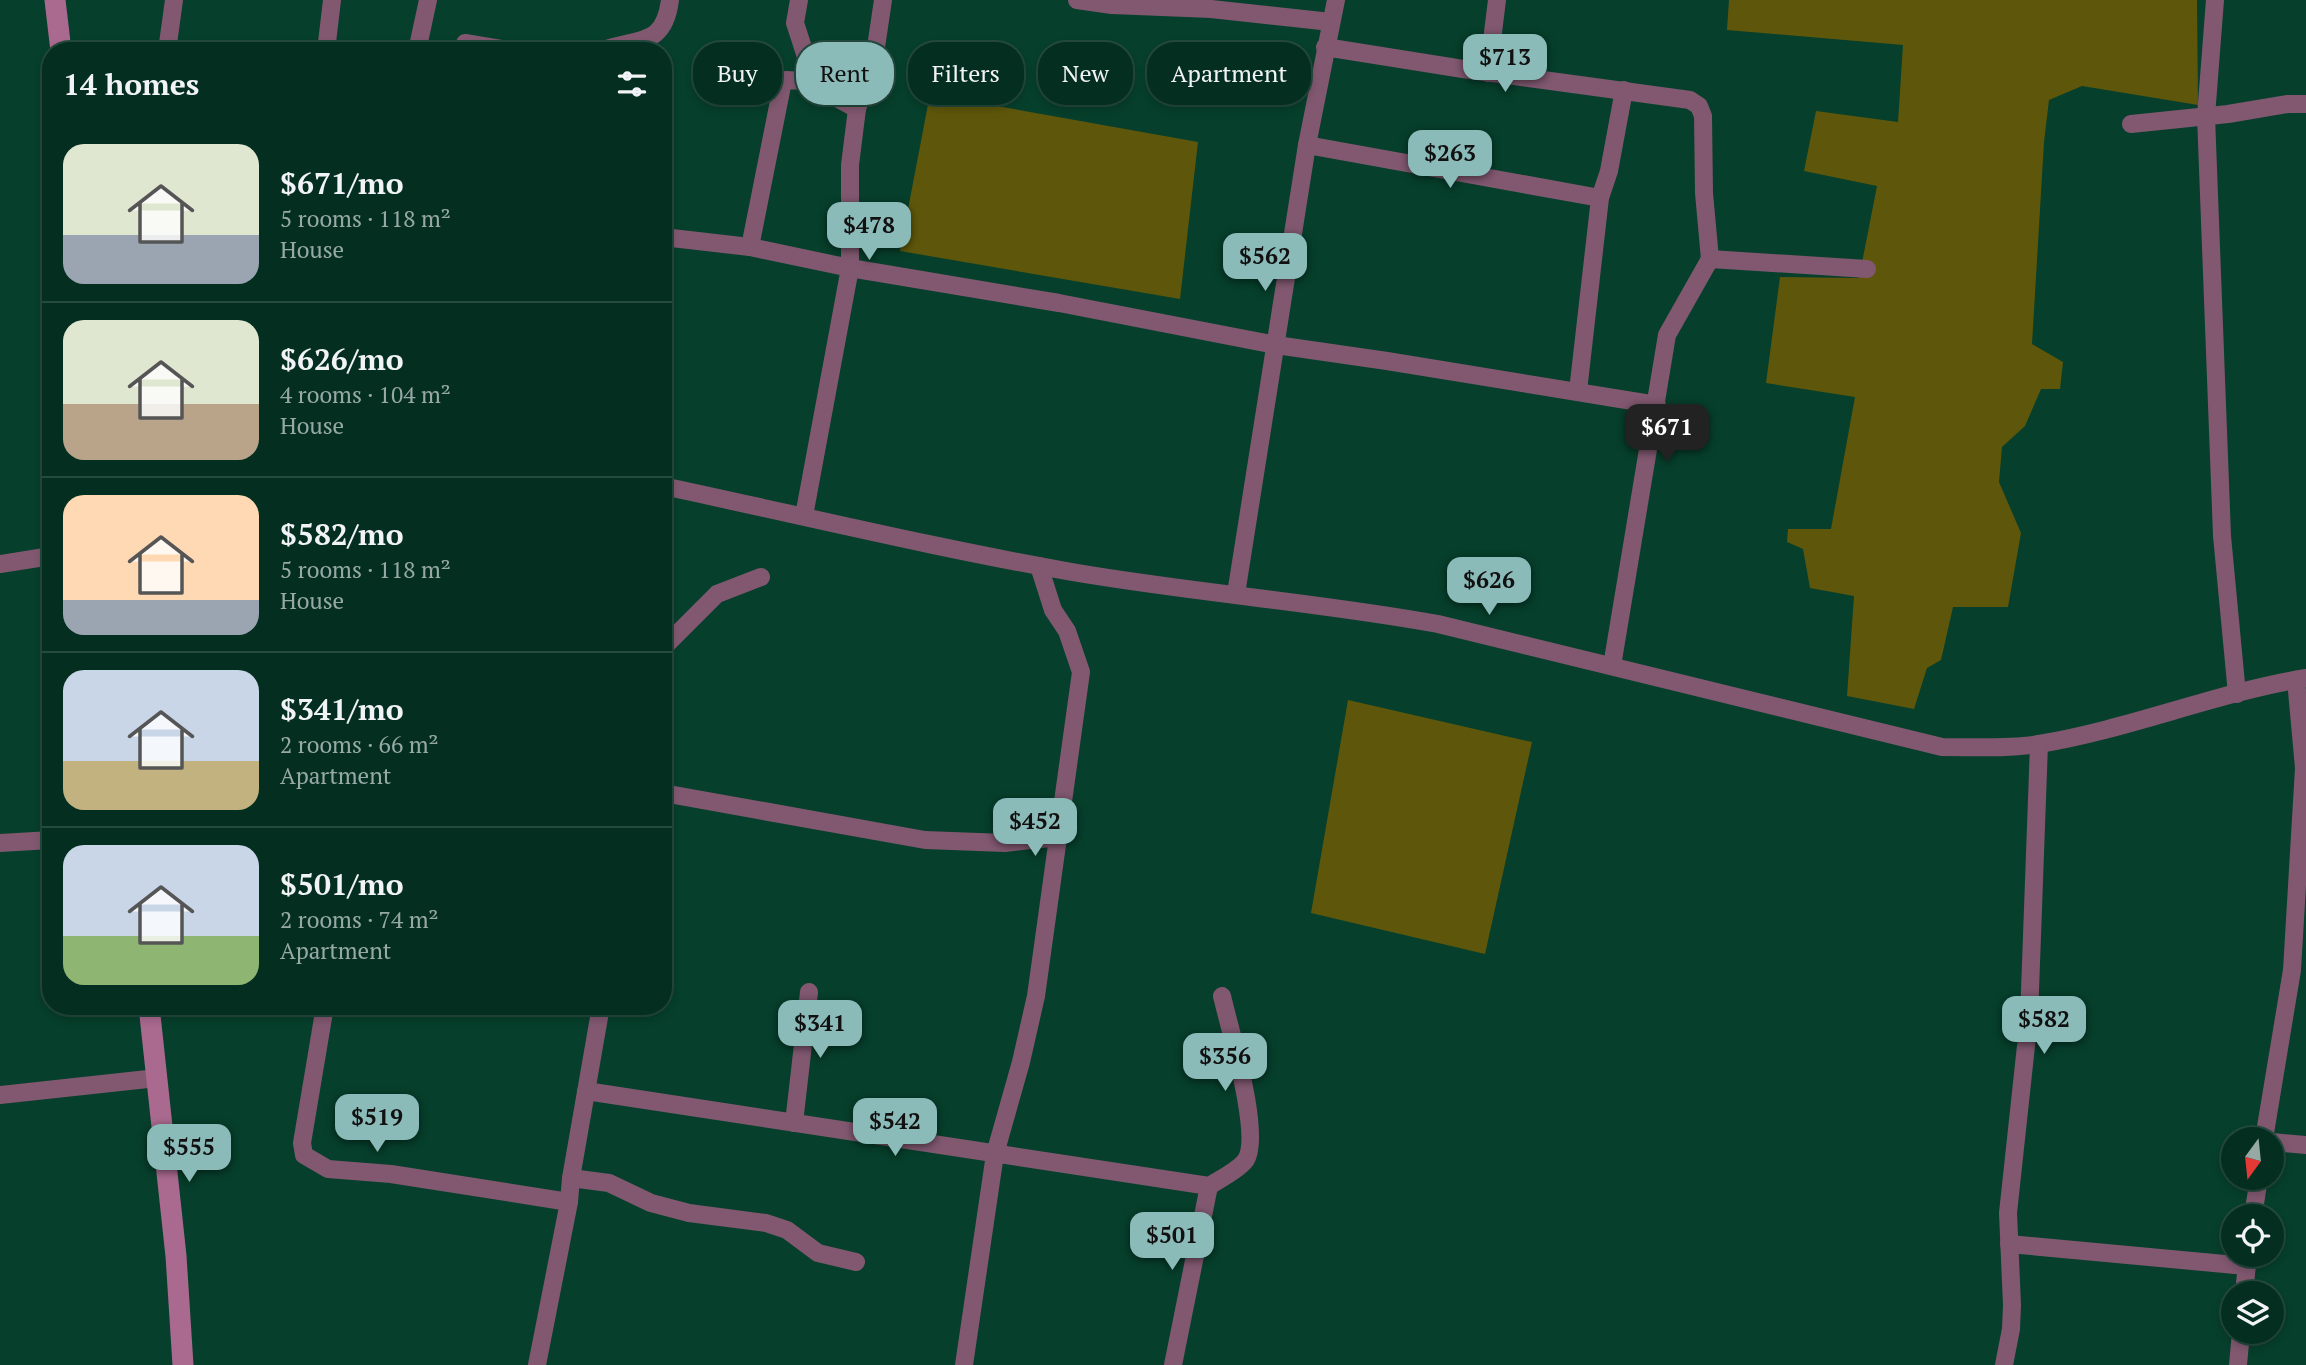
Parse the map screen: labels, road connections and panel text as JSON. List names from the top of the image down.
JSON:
{
  "north": "bottom",
  "page": {
    "price": [
      "$713",
      "$263",
      "$478",
      "$562",
      "$671",
      "$626",
      "$452",
      "$582",
      "$341",
      "$356",
      "$519",
      "$542",
      "$555",
      "$501"
    ],
    "chip": [
      "Buy",
      "Rent",
      "Filters",
      "New",
      "Apartment"
    ],
    "heading": "14 homes",
    "list": [
      {
        "name": "$671/mo",
        "note": "5 rooms · 118 m² · House"
      },
      {
        "name": "$626/mo",
        "note": "4 rooms · 104 m² · House"
      },
      {
        "name": "$582/mo",
        "note": "5 rooms · 118 m² · House"
      },
      {
        "name": "$341/mo",
        "note": "2 rooms · 66 m² · Apartment"
      },
      {
        "name": "$501/mo",
        "note": "2 rooms · 74 m² · Apartment"
      }
    ]
  }
}
